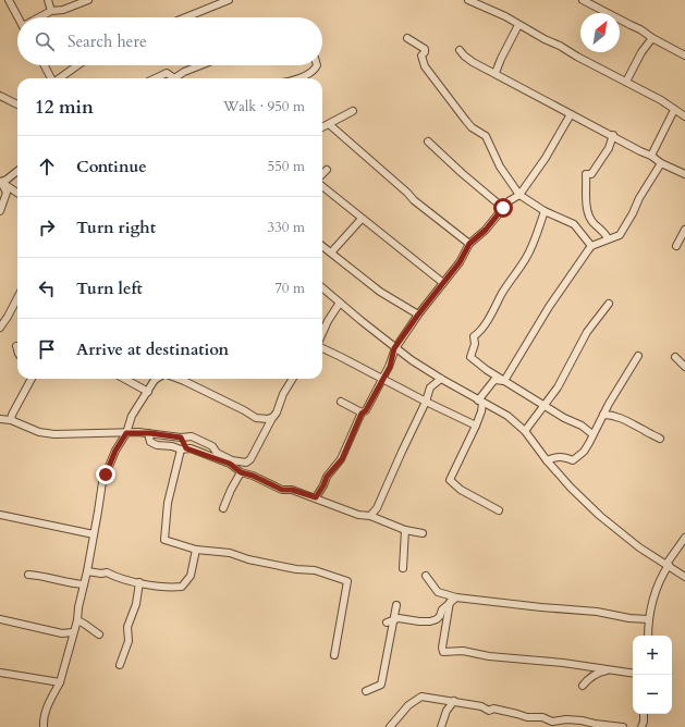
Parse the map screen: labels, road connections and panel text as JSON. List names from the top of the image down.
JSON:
{
  "north": "top right",
  "page": {
    "search": "Search here",
    "heading": ["12 min", "Walk · 950 m"],
    "list": [
      ["Continue", "550 m"],
      ["Turn right", "330 m"],
      ["Turn left", "70 m"],
      "Arrive at destination"
    ],
    "map_buttons": ["+", "−"]
  }
}
